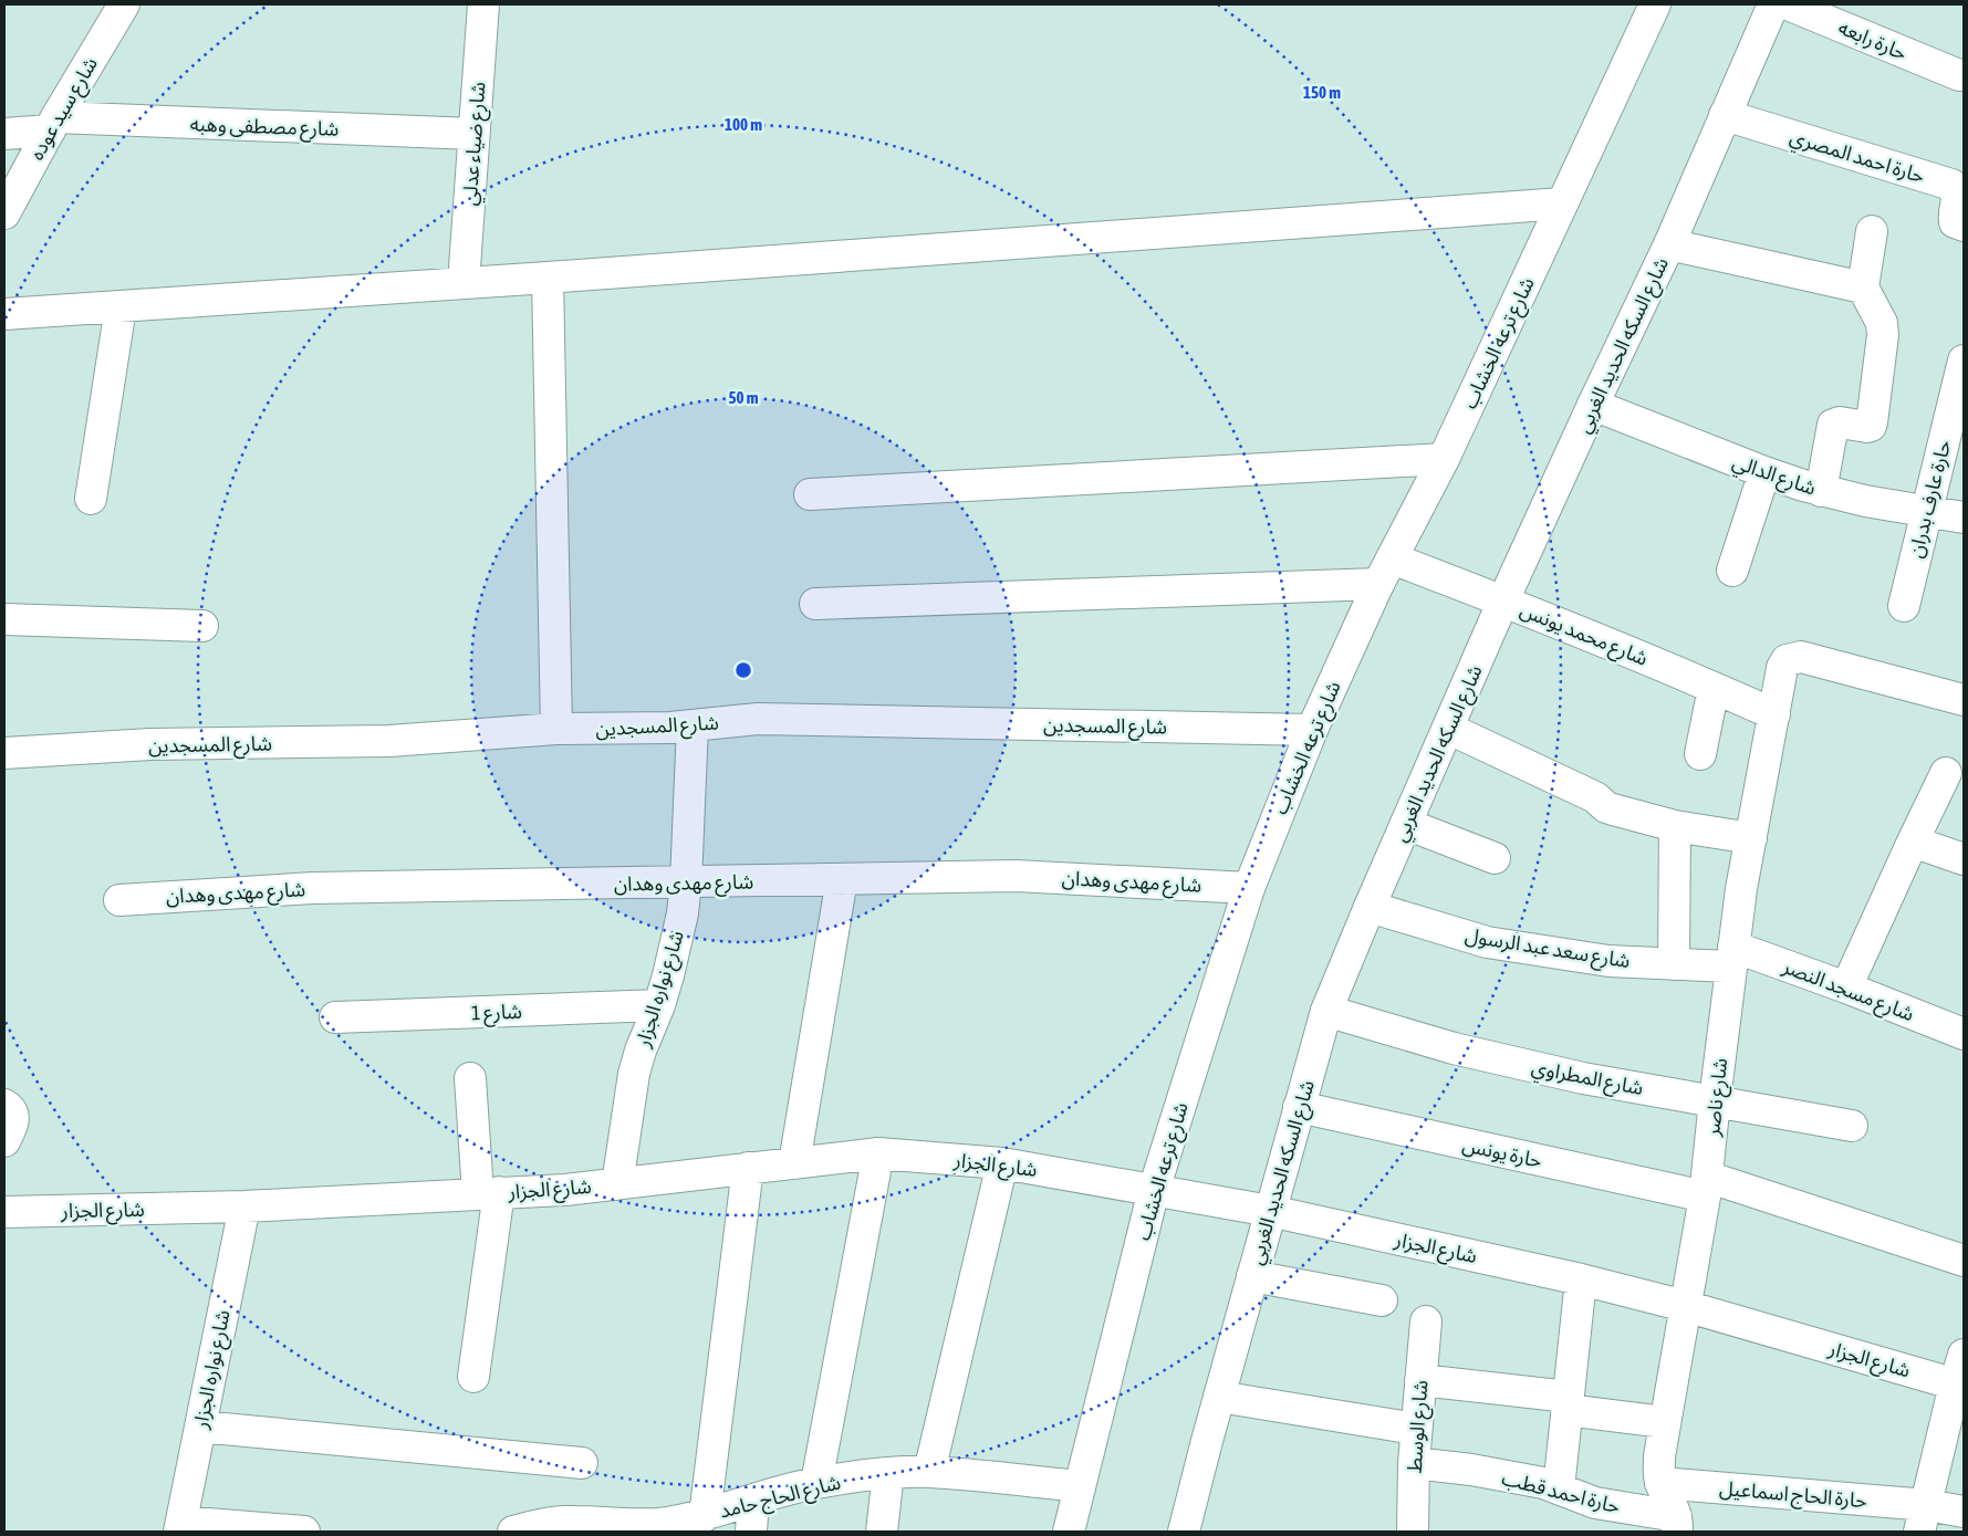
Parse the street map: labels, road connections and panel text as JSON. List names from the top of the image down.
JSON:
{
  "streets": {
    "street": [
      "حارة رابعه",
      "شارع سيد عوده",
      "شارع مصطفى وهبه",
      "شارع ضياء عدلي",
      "حارة احمد المصري",
      "شارع ترعه الخشاب",
      "شارع السكه الحديد الغربي",
      "شارع الدالي",
      "حارة عارف بدران",
      "شارع محمد يونس",
      "شارع المسجدين",
      "شارع مهدى وهدان",
      "شارع سعد عبد الرسول",
      "شارع نواره الجزار",
      "شارع مسجد النصر",
      "شارع 1",
      "شارع المطراوي",
      "شارع ناصر",
      "حارة يونس",
      "شارع الجزار",
      "شارع الوسط",
      "حارة احمد قطب",
      "حارة الحاج اسماعيل",
      "شارع الحاج حامد"
    ]
  },
  "crossings": [
    ["شارع سيد عوده", "شارع مصطفى وهبه"],
    ["شارع مصطفى وهبه", "شارع ضياء عدلي"],
    ["حارة احمد المصري", "شارع السكه الحديد الغربي"],
    ["شارع ترعه الخشاب", "شارع محمد يونس"],
    ["شارع ترعه الخشاب", "شارع المسجدين"],
    ["شارع ترعه الخشاب", "شارع مهدى وهدان"],
    ["شارع ترعه الخشاب", "شارع الجزار"],
    ["شارع ترعه الخشاب", "شارع الحاج حامد"],
    ["شارع السكه الحديد الغربي", "شارع الدالي"],
    ["شارع السكه الحديد الغربي", "شارع محمد يونس"],
    ["شارع السكه الحديد الغربي", "شارع سعد عبد الرسول"],
    ["شارع السكه الحديد الغربي", "شارع المطراوي"],
    ["شارع السكه الحديد الغربي", "حارة يونس"],
    ["شارع السكه الحديد الغربي", "شارع الجزار"],
    ["شارع الدالي", "حارة عارف بدران"],
    ["شارع محمد يونس", "شارع ناصر"],
    ["شارع المسجدين", "شارع نواره الجزار"],
    ["شارع مهدى وهدان", "شارع نواره الجزار"],
    ["شارع سعد عبد الرسول", "شارع مسجد النصر"],
    ["شارع سعد عبد الرسول", "شارع ناصر"],
    ["شارع نواره الجزار", "شارع 1"],
    ["شارع نواره الجزار", "شارع الجزار"],
    ["شارع مسجد النصر", "شارع ناصر"],
    ["شارع المطراوي", "شارع ناصر"],
    ["شارع ناصر", "حارة يونس"],
    ["شارع ناصر", "شارع الجزار"],
    ["شارع ناصر", "حارة احمد قطب"],
    ["شارع ناصر", "حارة الحاج اسماعيل"],
    ["شارع الوسط", "حارة احمد قطب"]
  ],
  "rings": ["150 m", "100 m", "50 m"]
}
